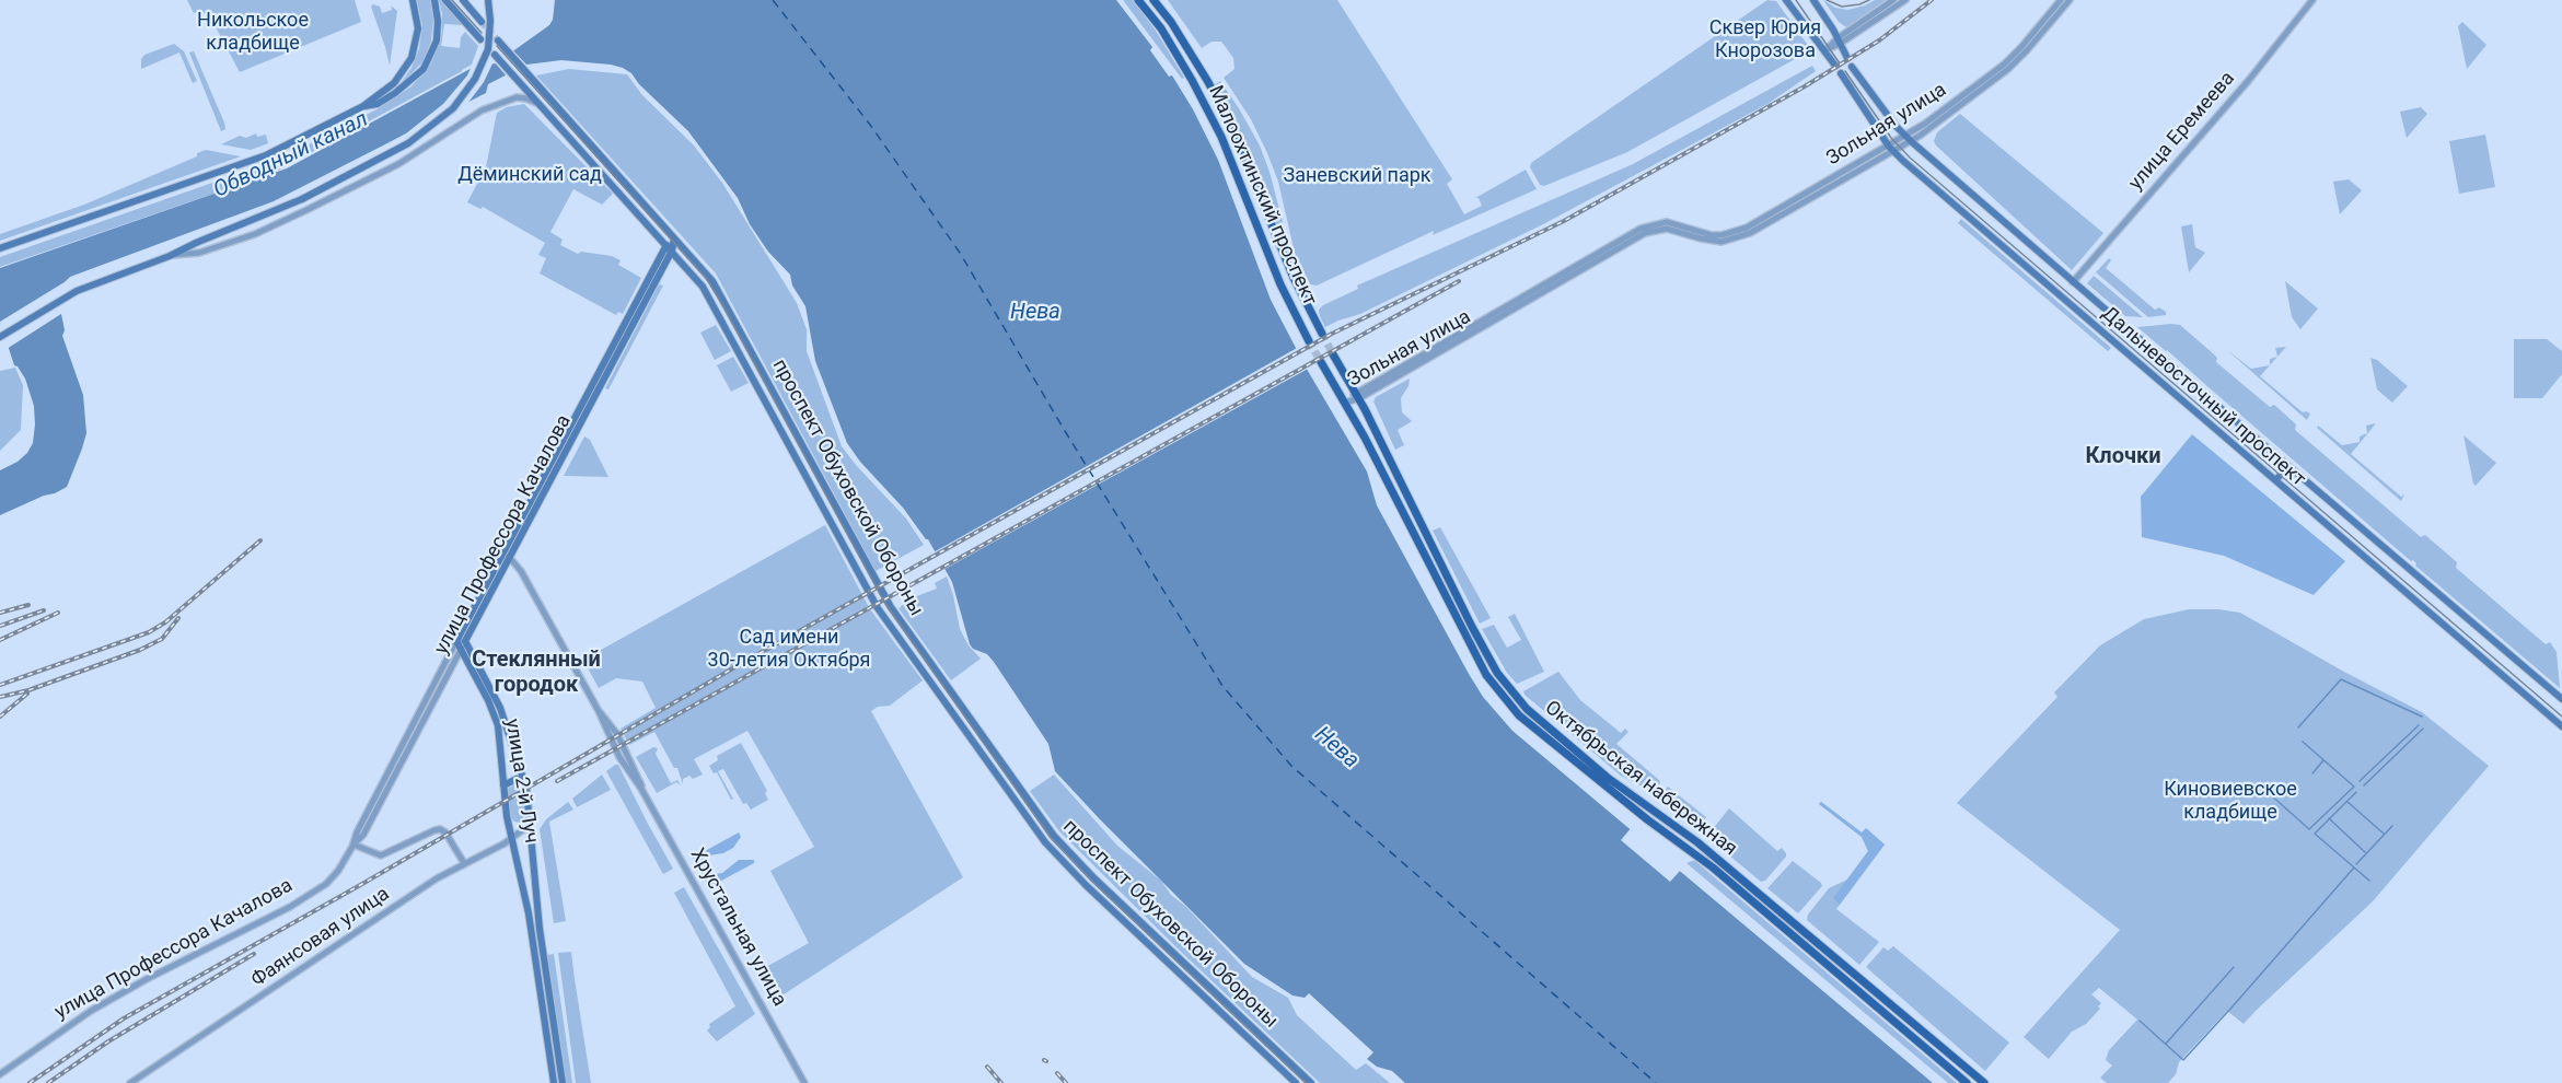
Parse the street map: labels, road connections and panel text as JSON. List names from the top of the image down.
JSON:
{
  "streets": {
    "main road": [
      "Малоохтинский проспект",
      "Дальневосточный проспект",
      "проспект Обуховской Обороны",
      "улица Профессора Качалова",
      "Октябрьская набережная",
      "улица 2-й Луч"
    ],
    "street": [
      "Зольная улица",
      "улица Еремеева",
      "Хрустальная улица",
      "Фаянсовая улица"
    ]
  },
  "crossings": [
    ["Зольная улица", "Дальневосточный проспект"],
    ["Зольная улица", "Октябрьская набережная"],
    ["улица Еремеева", "Дальневосточный проспект"],
    ["проспект Обуховской Обороны", "улица Профессора Качалова"],
    ["улица Профессора Качалова", "улица 2-й Луч"],
    ["улица Профессора Качалова", "Хрустальная улица"],
    ["улица 2-й Луч", "Фаянсовая улица"]
  ],
  "districts": ["Клочки", "Стеклянный городок"],
  "water": ["Обводный канал", "Нева"],
  "parks": [
    "Никольское кладбище",
    "Сквер Юрия Кнорозова",
    "Дёминский сад",
    "Заневский парк",
    "Сад имени 30-летия Октября",
    "Киновиевское кладбище"
  ]
}
